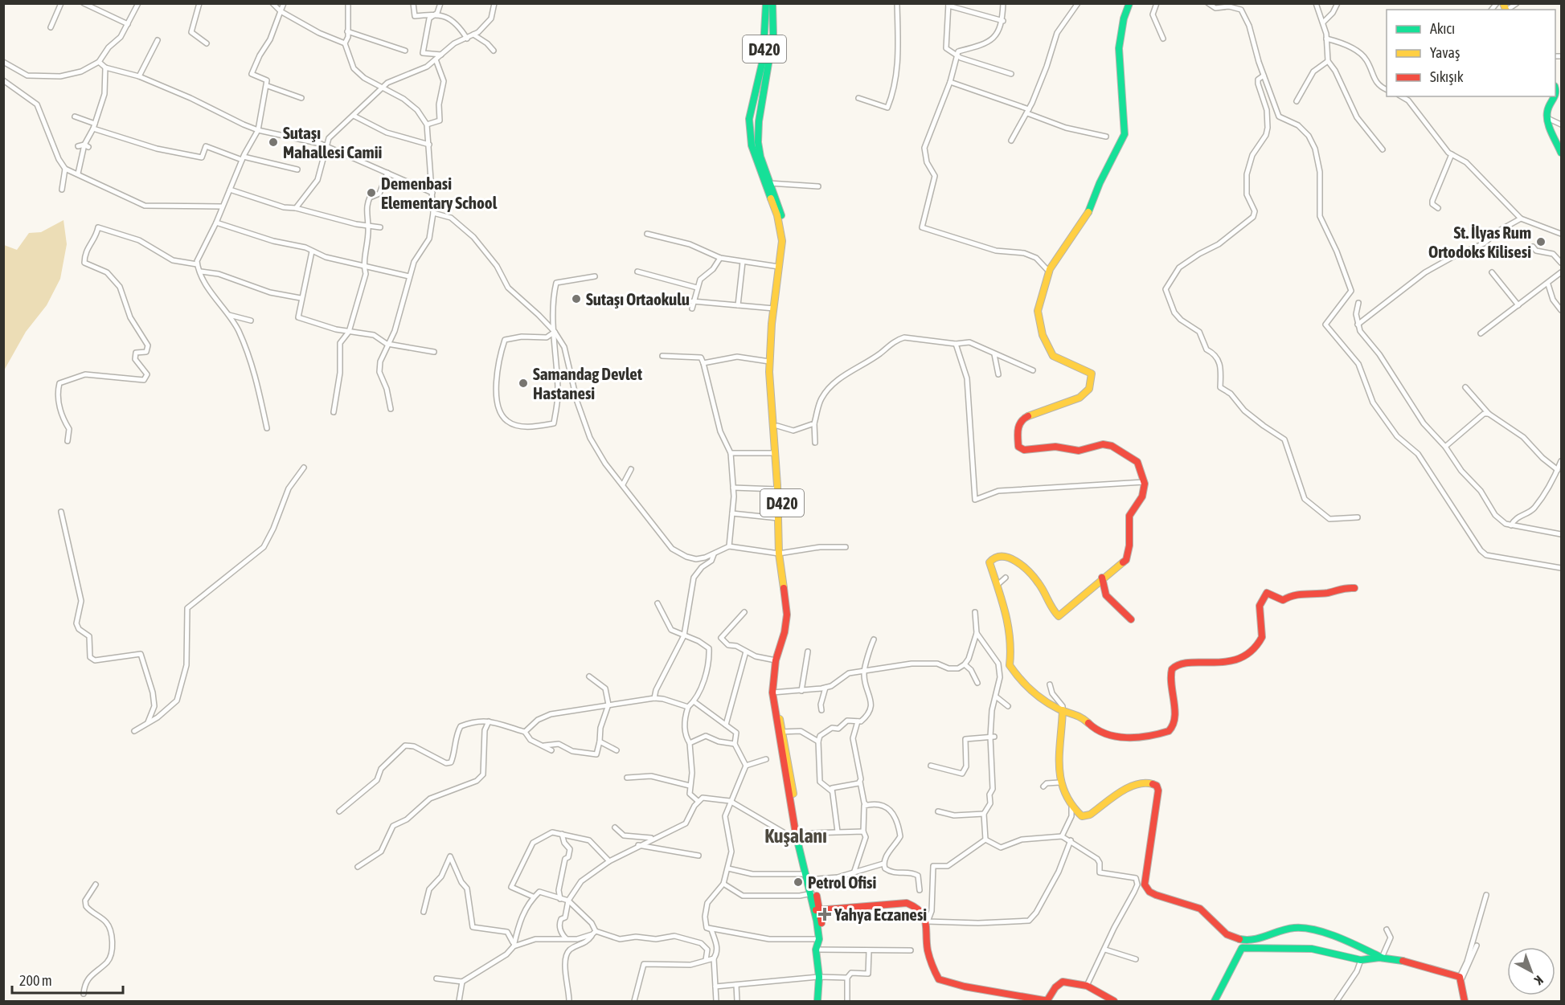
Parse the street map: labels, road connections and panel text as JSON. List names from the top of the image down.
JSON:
{
  "streets": {
    "main road": ["D420"]
  },
  "districts": ["Kuşalanı"],
  "places": {
    "other": [
      "Sutaşı Mahallesi Camii",
      "Demenbasi Elementary School",
      "St. İlyas Rum Ortodoks Kilisesi",
      "Sutaşı Ortaokulu",
      "Samandag Devlet Hastanesi",
      "Petrol Ofisi"
    ],
    "health": ["Yahya Eczanesi"]
  },
  "legend": ["Akıcı", "Yavaş", "Sıkışık"],
  "scale_bar": "200 m",
  "north": "bottom right"
}
